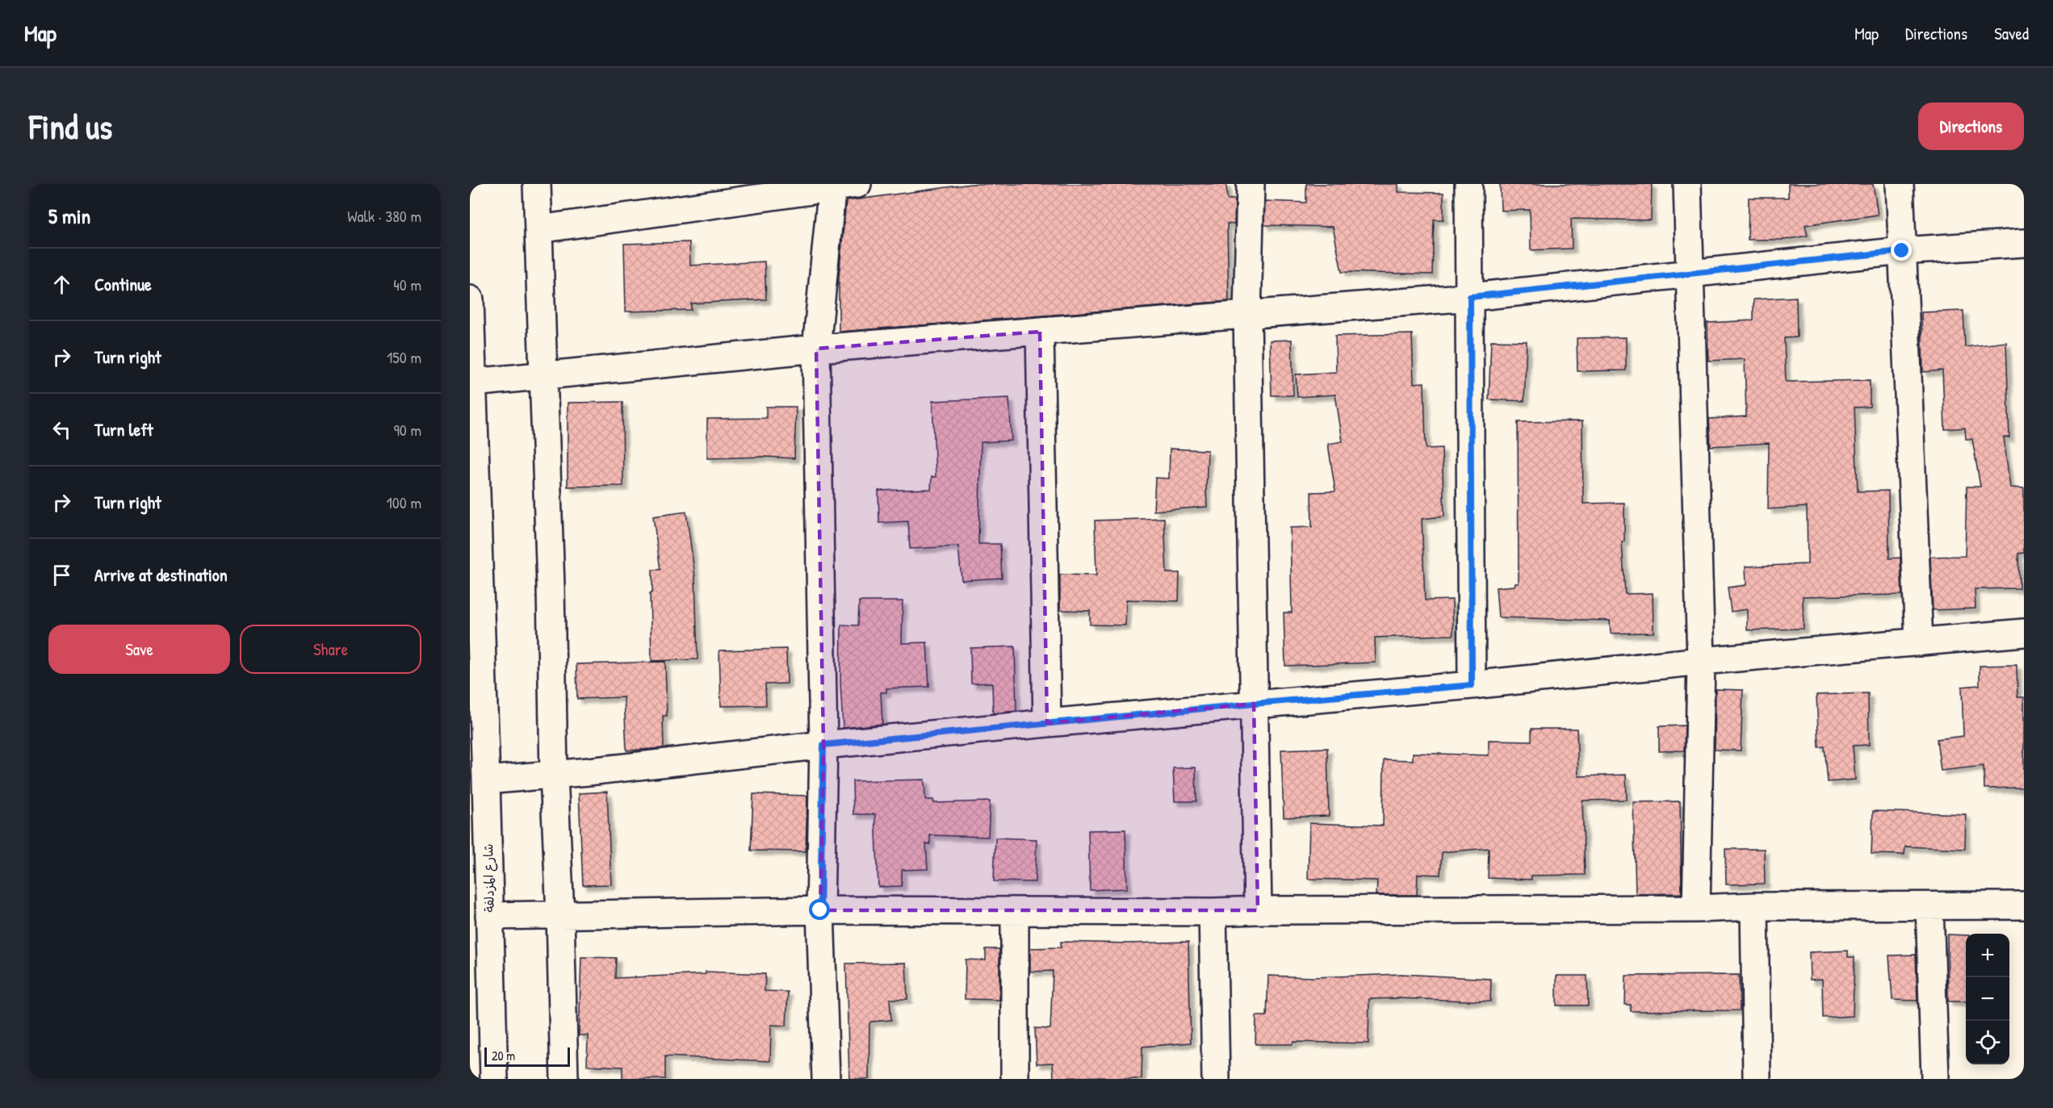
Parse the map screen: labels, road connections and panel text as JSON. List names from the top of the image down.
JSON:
{
  "streets": {
    "street": ["شارع المزدلفة"]
  },
  "scale_bar": "20 m",
  "page": {
    "header": "Map",
    "nav": ["Map", "Directions", "Saved"],
    "buttons": [
      "Directions",
      ["Save", "Share"]
    ],
    "title": "Find us",
    "heading": ["5 min", "Walk · 380 m"],
    "list": [
      ["Continue", "40 m"],
      ["Turn right", "150 m"],
      ["Turn left", "90 m"],
      ["Turn right", "100 m"],
      "Arrive at destination"
    ],
    "map_buttons": ["+", "−"],
    "scale": "20 m"
  }
}
